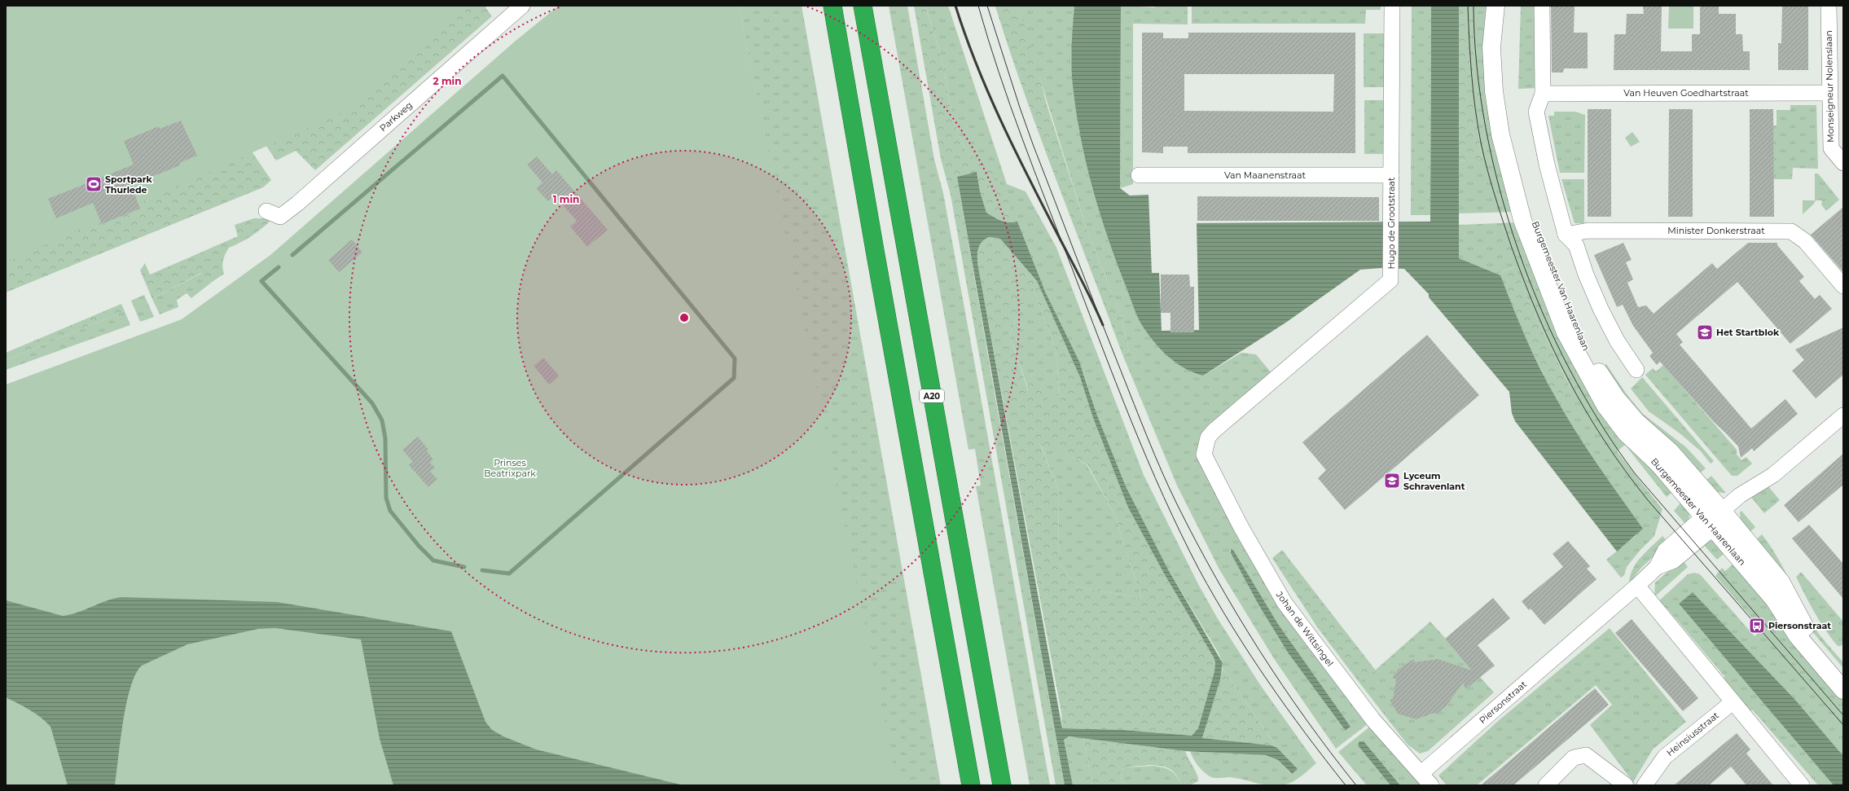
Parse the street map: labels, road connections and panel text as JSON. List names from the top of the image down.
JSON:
{
  "streets": {
    "highway": ["A20"],
    "main road": ["Burgemeester Van Haarenlaan"],
    "street": [
      "Monseigneur Nolenslaan",
      "Van Heuven Goedhartstraat",
      "Parkweg",
      "Van Maanenstraat",
      "Hugo de Grootstraat",
      "Minister Donkerstraat",
      "Johan de Wittsingel",
      "Piersonstraat",
      "Heinsiusstraat"
    ]
  },
  "crossings": [
    ["Monseigneur Nolenslaan", "Van Heuven Goedhartstraat"],
    ["Van Maanenstraat", "Hugo de Grootstraat"],
    ["Hugo de Grootstraat", "Johan de Wittsingel"],
    ["Burgemeester Van Haarenlaan", "Piersonstraat"],
    ["Johan de Wittsingel", "Piersonstraat"]
  ],
  "parks": ["Prinses Beatrixpark"],
  "places": {
    "sports": ["Sportpark Thurlede"],
    "school or university": ["Het Startblok", "Lyceum Schravenlant"],
    "bus stop": ["Piersonstraat"]
  },
  "rings": ["2 min", "1 min"]
}
